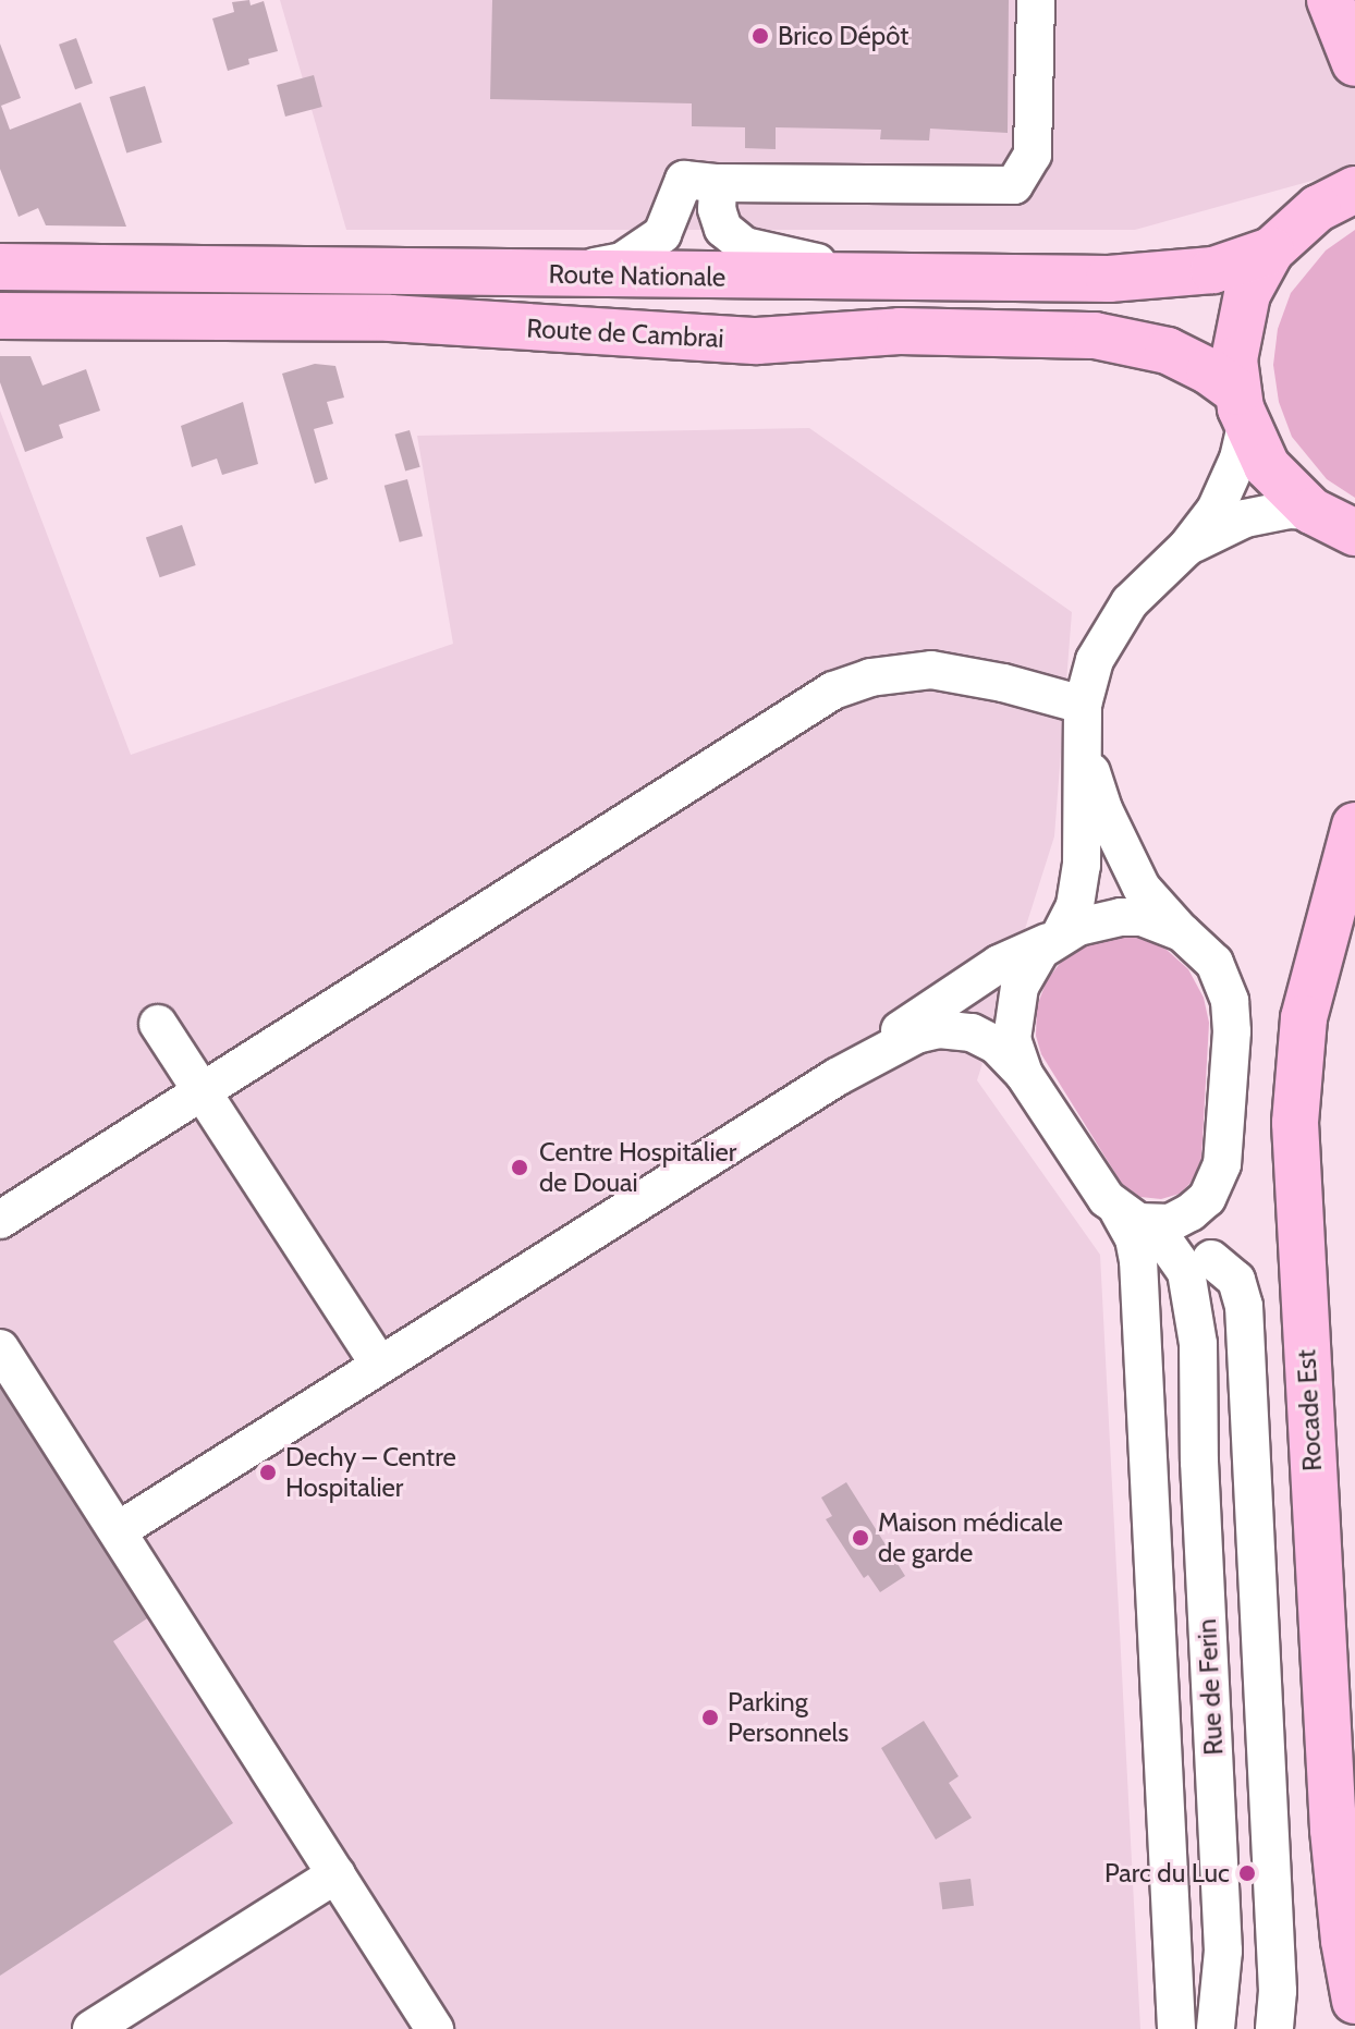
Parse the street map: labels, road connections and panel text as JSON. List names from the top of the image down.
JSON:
{
  "streets": {
    "main road": ["Route Nationale", "Route de Cambrai", "Rocade Est"],
    "street": ["Rue de Ferin"]
  },
  "places": [
    "Brico Dépôt",
    "Centre Hospitalier de Douai",
    "Dechy – Centre Hospitalier",
    "Maison médicale de garde",
    "Parking Personnels",
    "Parc du Luc"
  ]
}
